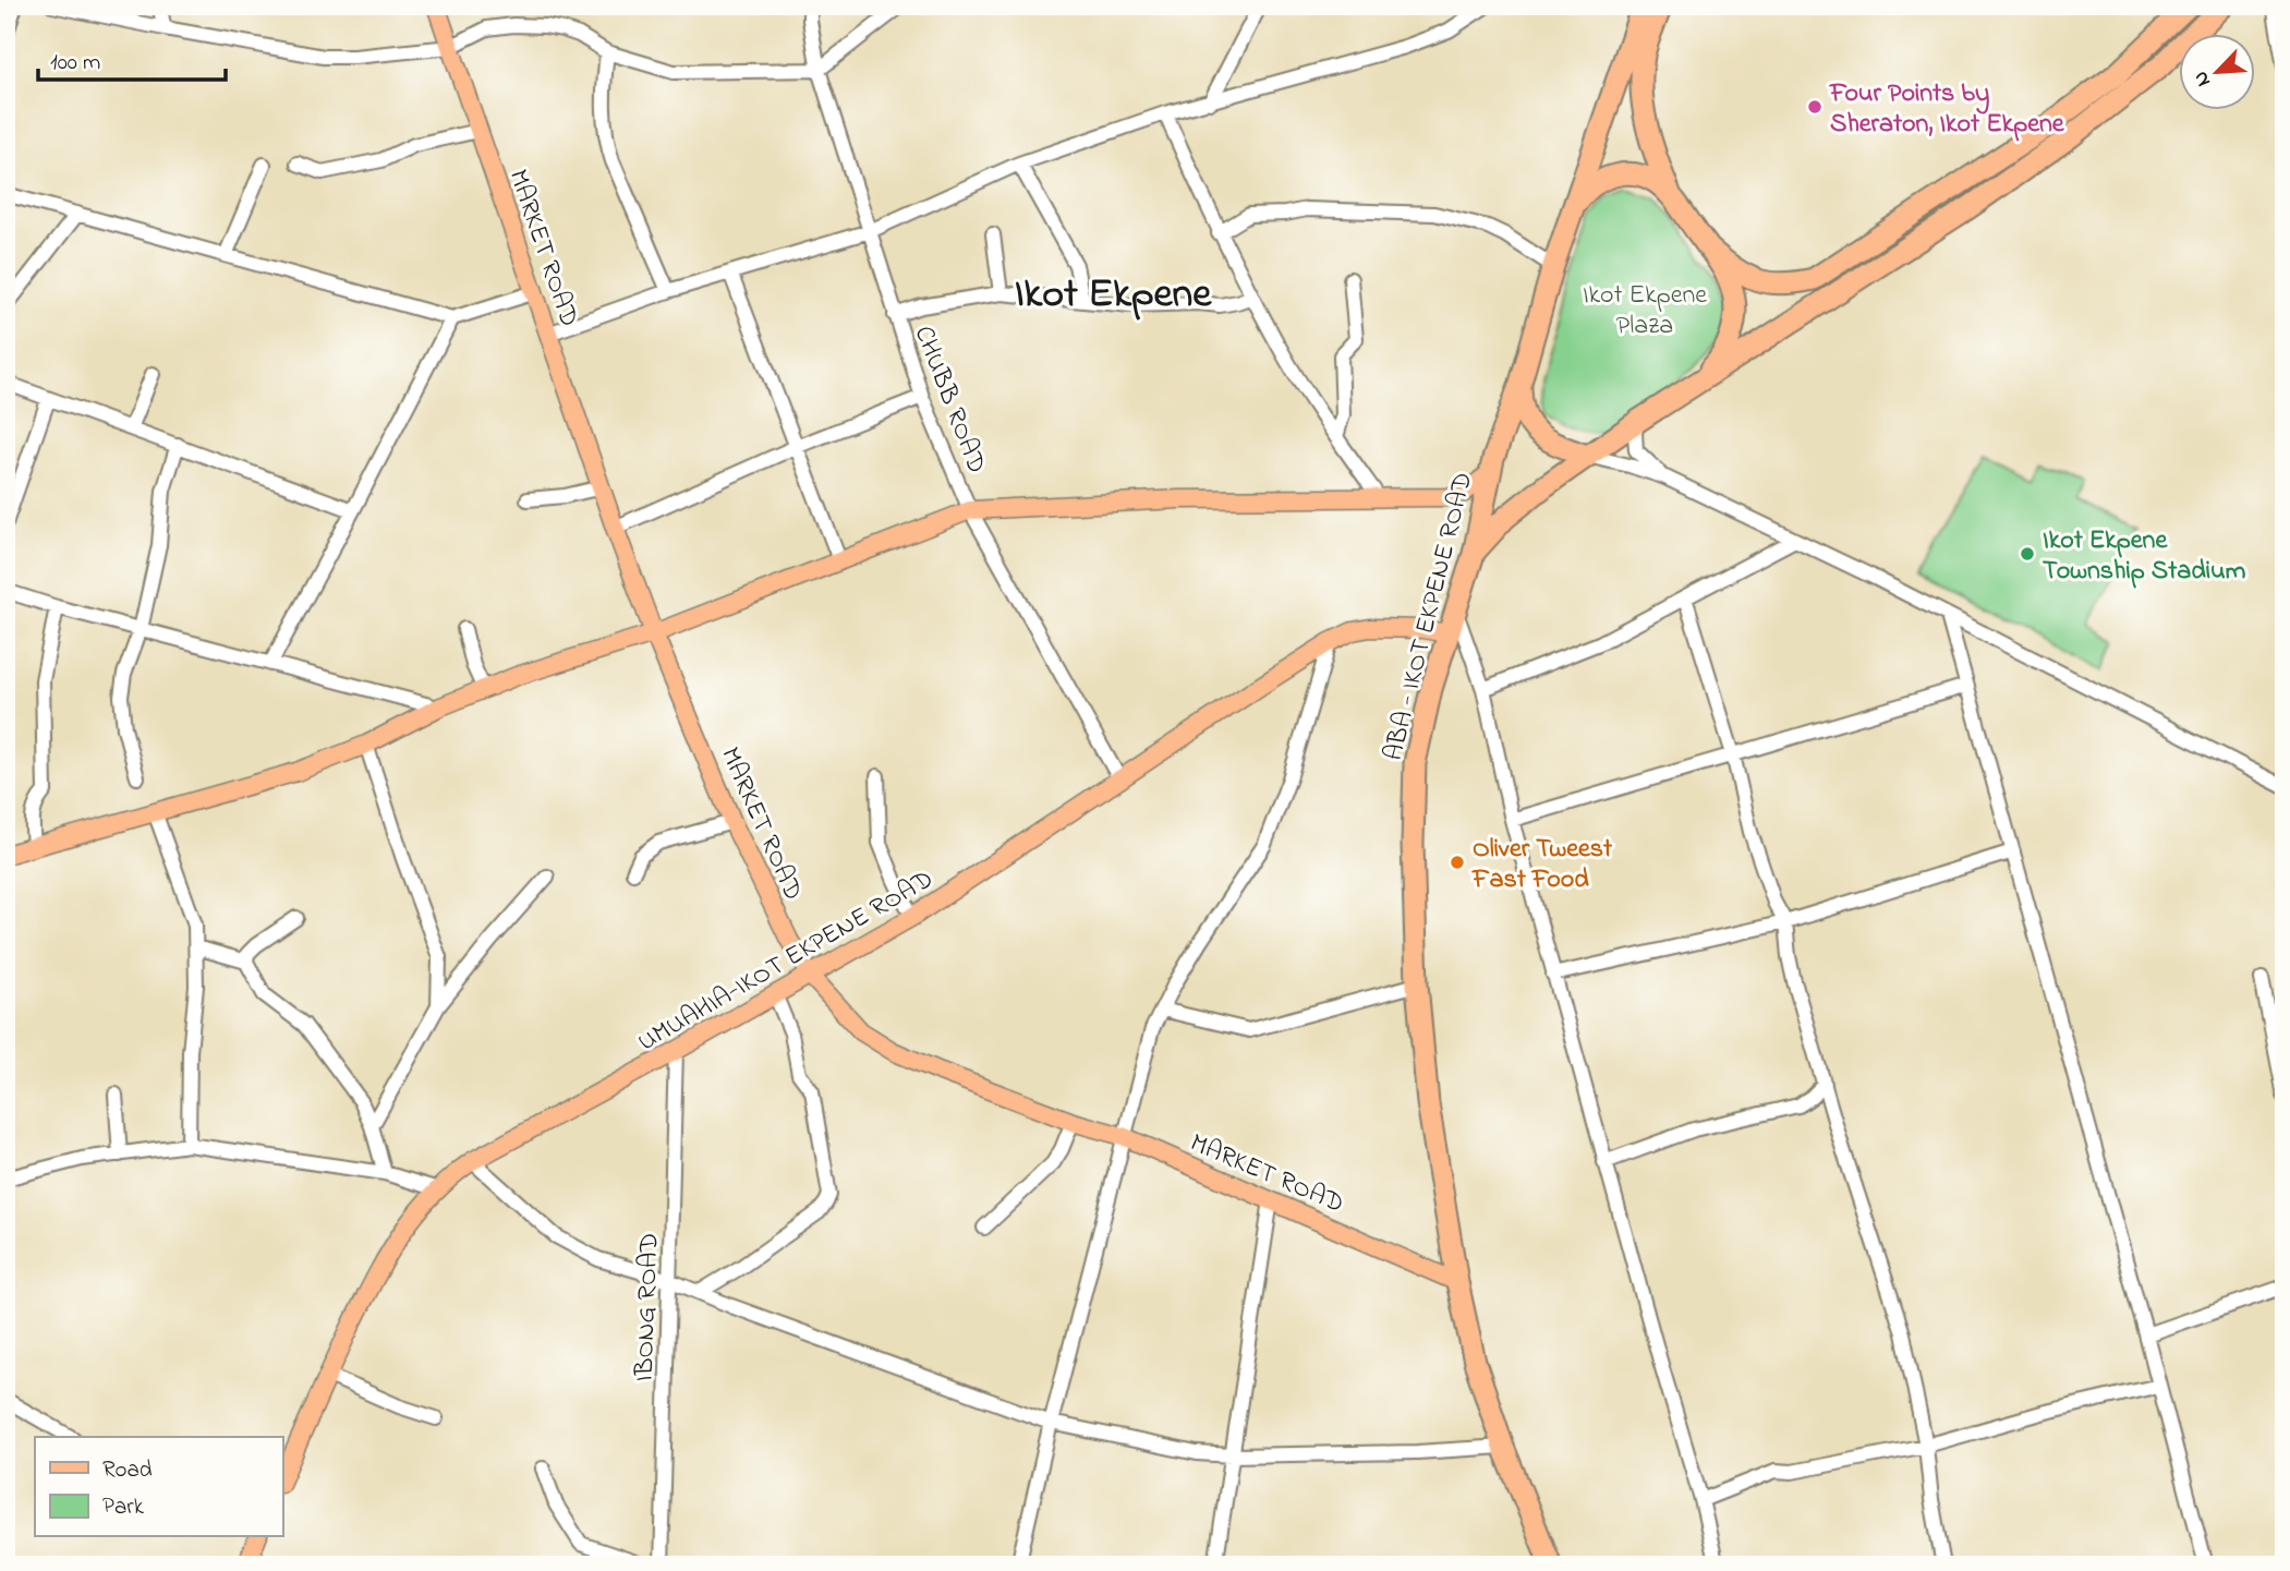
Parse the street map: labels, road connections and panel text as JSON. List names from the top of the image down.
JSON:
{
  "streets": {
    "highway": ["ABA - IKOT EKPENE ROAD"],
    "main road": ["MARKET ROAD", "UMUAHIA-IKOT EKPENE ROAD"],
    "street": ["CHUBB ROAD", "IBONG ROAD"]
  },
  "crossings": [
    ["MARKET ROAD", "ABA - IKOT EKPENE ROAD"],
    ["MARKET ROAD", "UMUAHIA-IKOT EKPENE ROAD"],
    ["CHUBB ROAD", "UMUAHIA-IKOT EKPENE ROAD"],
    ["ABA - IKOT EKPENE ROAD", "UMUAHIA-IKOT EKPENE ROAD"],
    ["UMUAHIA-IKOT EKPENE ROAD", "IBONG ROAD"]
  ],
  "districts": ["Ikot Ekpene"],
  "parks": ["Ikot Ekpene Plaza"],
  "places": ["Four Points by Sheraton, Ikot Ekpene", "Ikot Ekpene Township Stadium", "Oliver Tweest Fast Food"],
  "legend": ["Road", "Park"],
  "scale_bar": "100 m",
  "north": "bottom left"
}
